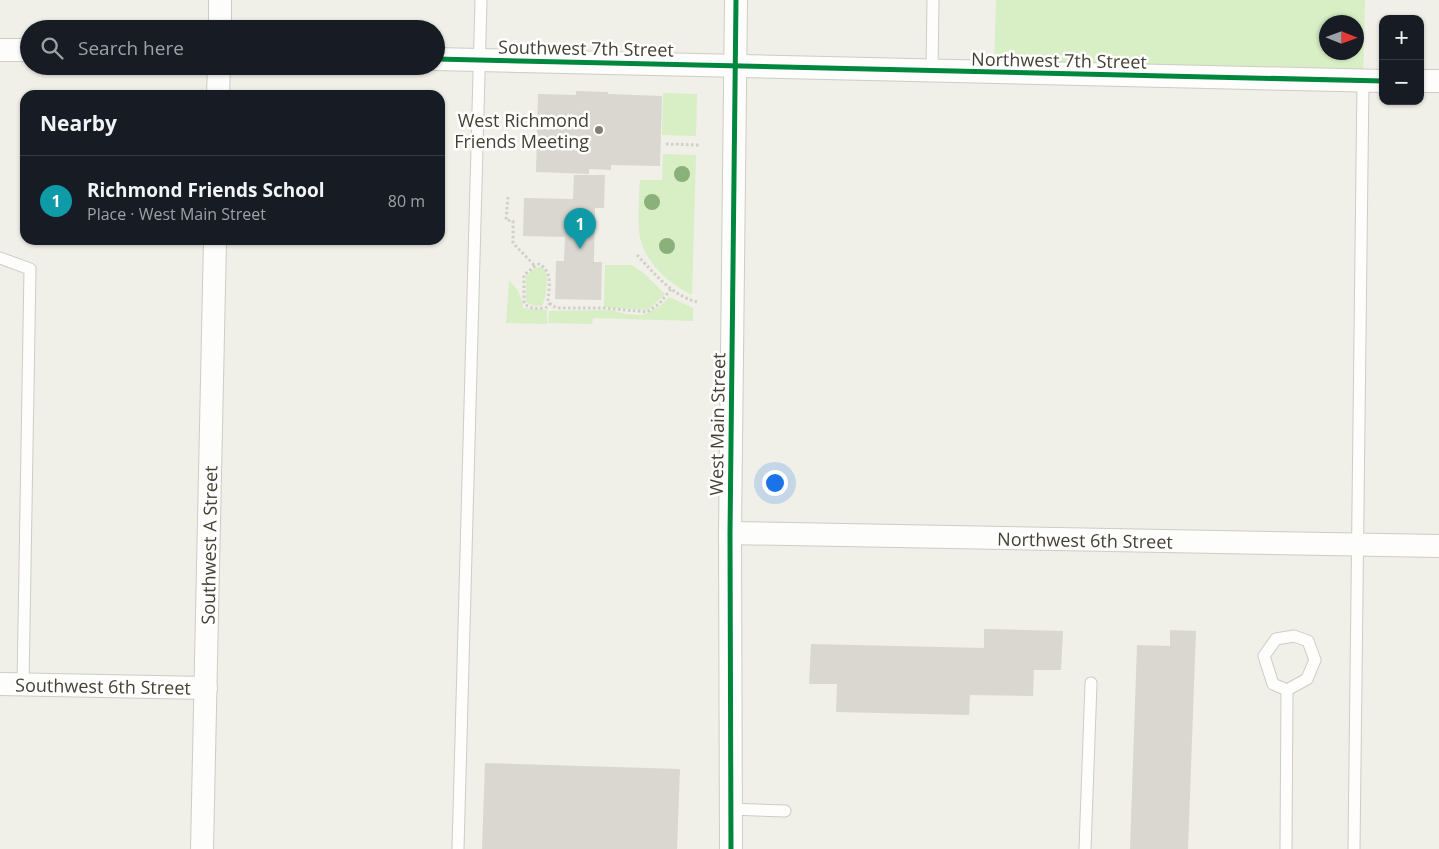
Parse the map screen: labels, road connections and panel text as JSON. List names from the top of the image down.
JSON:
{
  "streets": {
    "street": [
      "Southwest 7th Street",
      "Northwest 7th Street",
      "West Main Street",
      "Northwest 6th Street",
      "Southwest A Street",
      "Southwest 6th Street"
    ]
  },
  "crossings": [
    ["Southwest 7th Street", "Northwest 7th Street"],
    ["Southwest 7th Street", "West Main Street"],
    ["Northwest 7th Street", "West Main Street"],
    ["West Main Street", "Northwest 6th Street"],
    ["Southwest A Street", "Southwest 6th Street"]
  ],
  "places": ["West Richmond Friends Meeting"],
  "north": "right",
  "page": {
    "map_buttons": ["+", "−"],
    "search": "Search here",
    "heading": "Nearby",
    "list": [
      {
        "mark": "1",
        "name": "Richmond Friends School",
        "note": "Place · West Main Street",
        "value": "80 m"
      }
    ],
    "pins": "1"
  }
}
